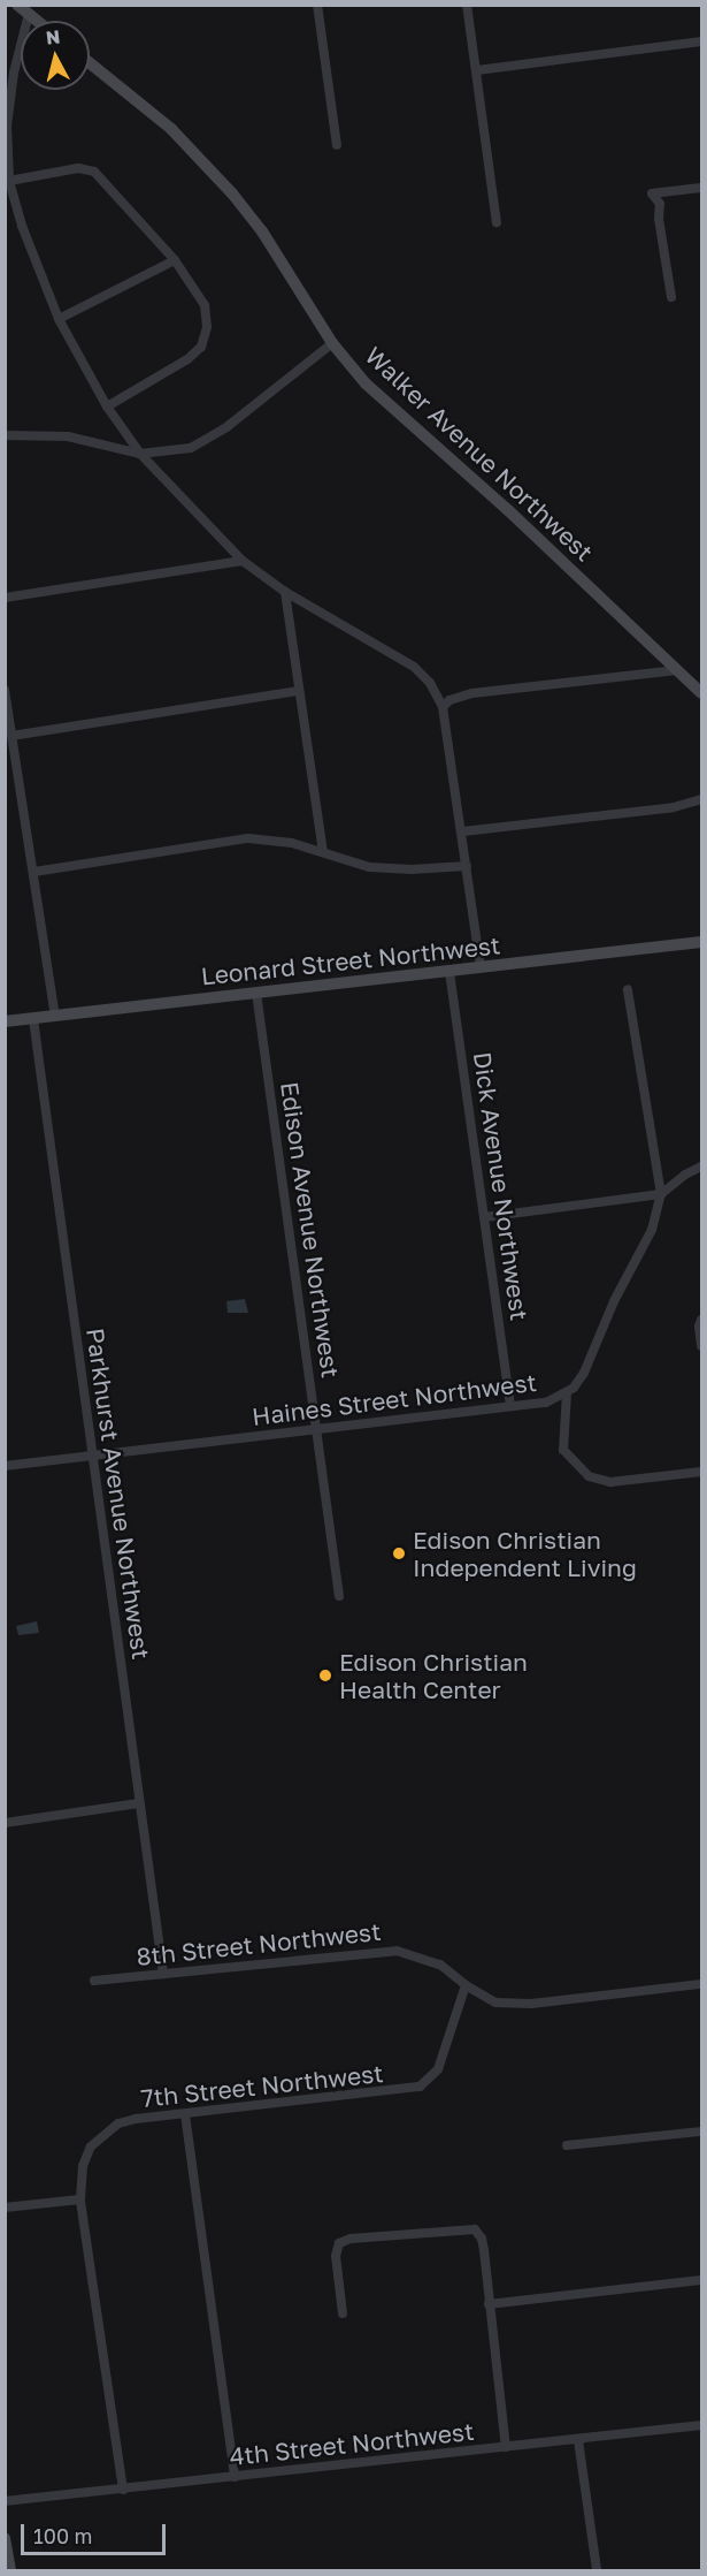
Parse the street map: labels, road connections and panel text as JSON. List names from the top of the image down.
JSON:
{
  "streets": {
    "main road": ["Walker Avenue Northwest", "Leonard Street Northwest"],
    "street": [
      "Dick Avenue Northwest",
      "Edison Avenue Northwest",
      "Haines Street Northwest",
      "Parkhurst Avenue Northwest",
      "8th Street Northwest",
      "7th Street Northwest",
      "4th Street Northwest"
    ]
  },
  "crossings": [
    ["Leonard Street Northwest", "Dick Avenue Northwest"],
    ["Leonard Street Northwest", "Edison Avenue Northwest"],
    ["Leonard Street Northwest", "Parkhurst Avenue Northwest"],
    ["Dick Avenue Northwest", "Haines Street Northwest"],
    ["Edison Avenue Northwest", "Haines Street Northwest"],
    ["Haines Street Northwest", "Parkhurst Avenue Northwest"],
    ["Parkhurst Avenue Northwest", "8th Street Northwest"],
    ["8th Street Northwest", "7th Street Northwest"],
    ["7th Street Northwest", "4th Street Northwest"]
  ],
  "places": ["Edison Christian Independent Living", "Edison Christian Health Center"],
  "scale_bar": "100 m",
  "north": "top"
}
